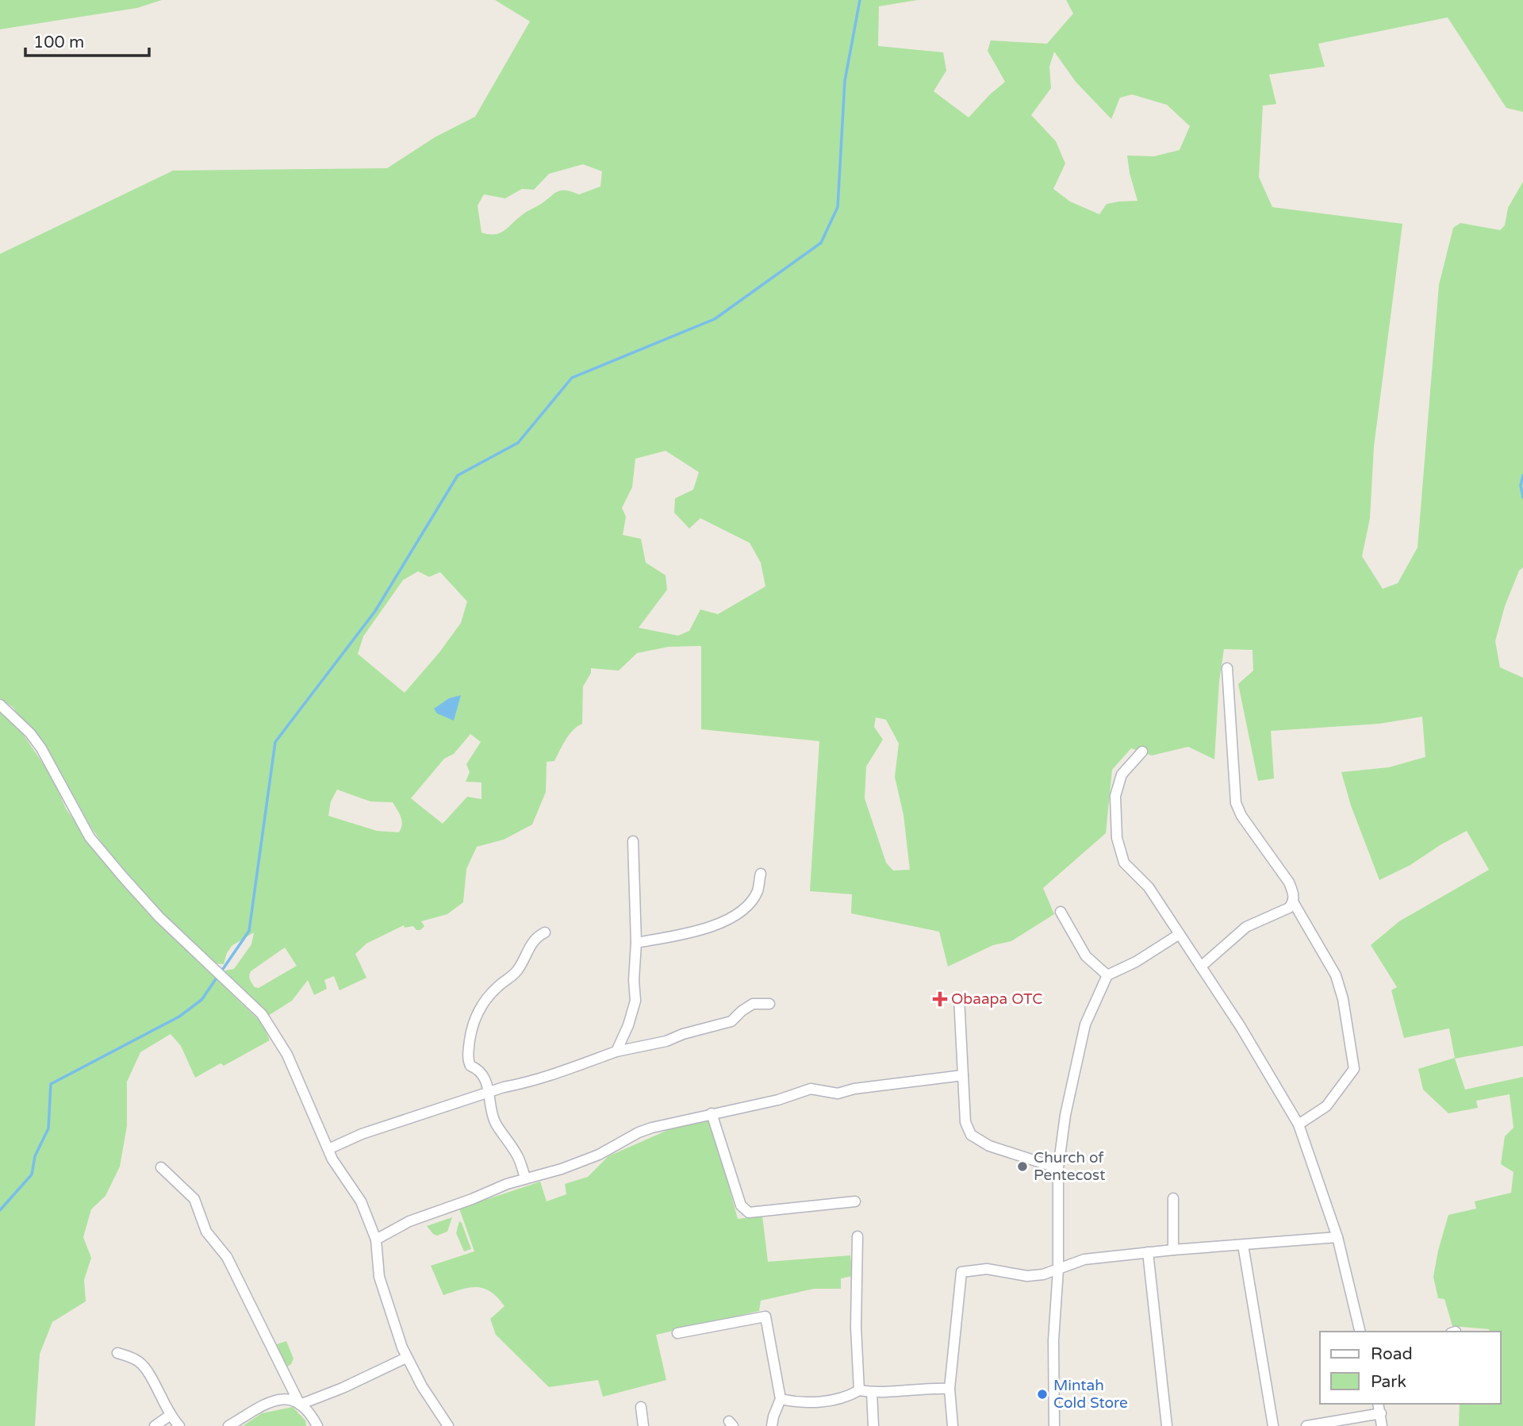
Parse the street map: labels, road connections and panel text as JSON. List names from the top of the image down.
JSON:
{
  "places": {
    "health": ["Obaapa OTC"],
    "other": ["Church of Pentecost", "Mintah Cold Store"]
  },
  "legend": ["Road", "Park"],
  "scale_bar": "100 m"
}
